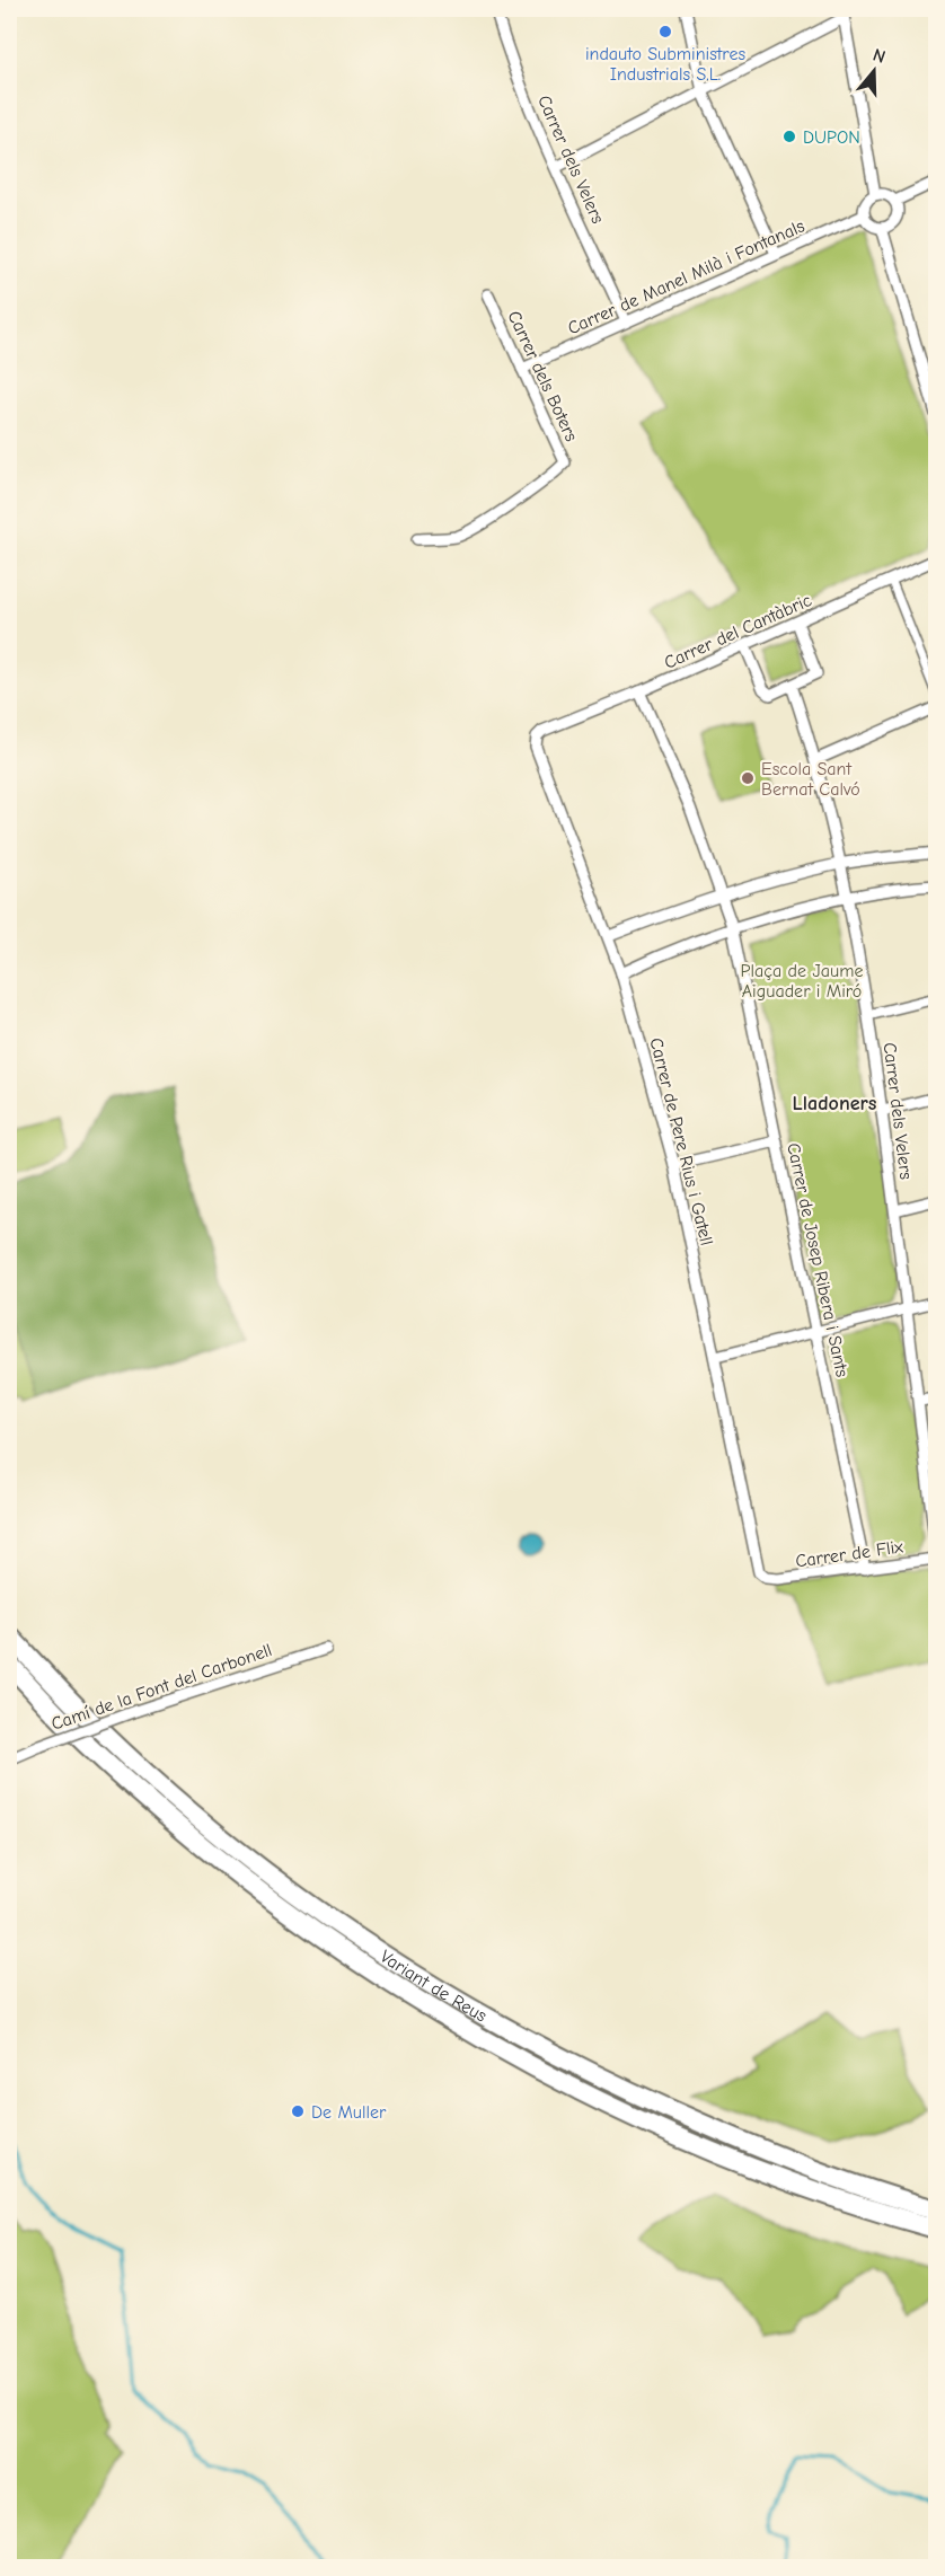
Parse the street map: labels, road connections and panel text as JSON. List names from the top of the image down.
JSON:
{
  "streets": {
    "highway": ["Variant de Reus"],
    "street": [
      "Carrer dels Velers",
      "Carrer de Manel Milà i Fontanals",
      "Carrer dels Boters",
      "Carrer del Cantàbric",
      "Carrer de Pere Rius i Gatell",
      "Carrer de Josep Ribera i Sants",
      "Carrer de Flix",
      "Camí de la Font del Carbonell"
    ]
  },
  "crossings": [
    ["Carrer dels Velers", "Carrer de Manel Milà i Fontanals"],
    ["Carrer de Manel Milà i Fontanals", "Carrer dels Boters"],
    ["Carrer del Cantàbric", "Carrer de Pere Rius i Gatell"],
    ["Carrer del Cantàbric", "Carrer de Josep Ribera i Sants"],
    ["Carrer de Pere Rius i Gatell", "Carrer de Flix"],
    ["Carrer de Josep Ribera i Sants", "Carrer de Flix"]
  ],
  "districts": ["Lladoners"],
  "parks": ["Plaça de Jaume Aiguader i Miró"],
  "places": [
    "indauto Subministres Industrials S.L.",
    "DUPON",
    "Escola Sant Bernat Calvó",
    "De Muller"
  ],
  "north": "top"
}
